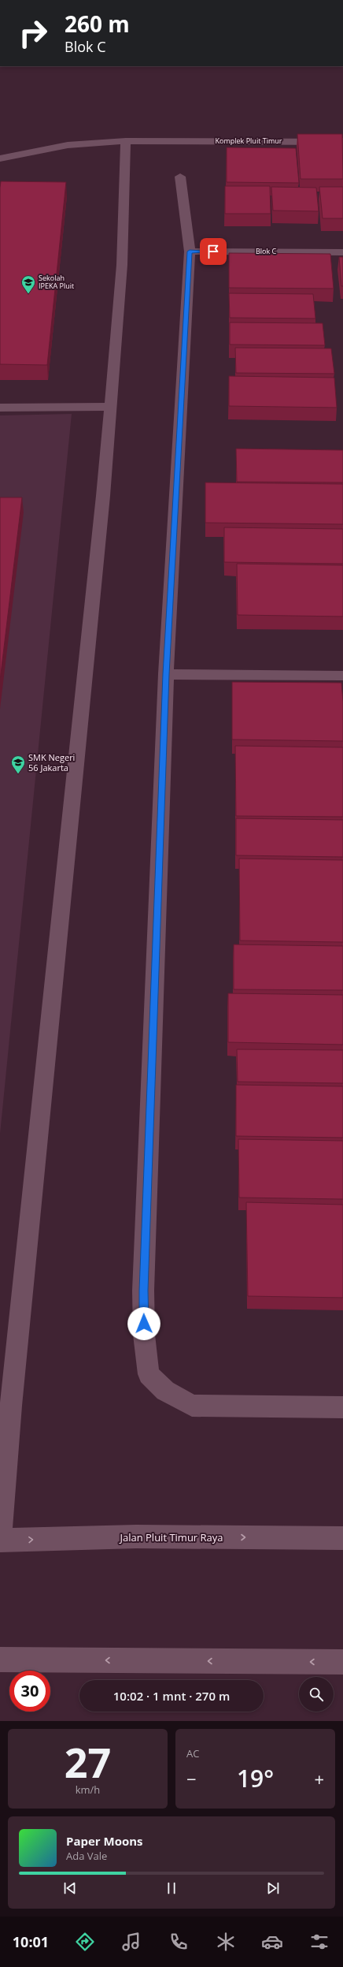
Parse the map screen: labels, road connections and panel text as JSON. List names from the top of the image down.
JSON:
{
  "streets": {
    "street": ["Komplek Pluit Timur", "Blok C", "Jalan Pluit Timur Raya"]
  },
  "places": {
    "school or university": ["Sekolah IPEKA Pluit", "SMK Negeri 56 Jakarta"]
  },
  "page": {
    "turn": ["260 m", "Blok C"],
    "limit": "30",
    "trip": "10:02 · 1 mnt · 270 m",
    "tile": [
      ["27", "km/h"],
      "AC"
    ],
    "heat": ["−", "19°", "+"],
    "song": ["Paper Moons", "Ada Vale"],
    "tabs": "10:01"
  }
}
